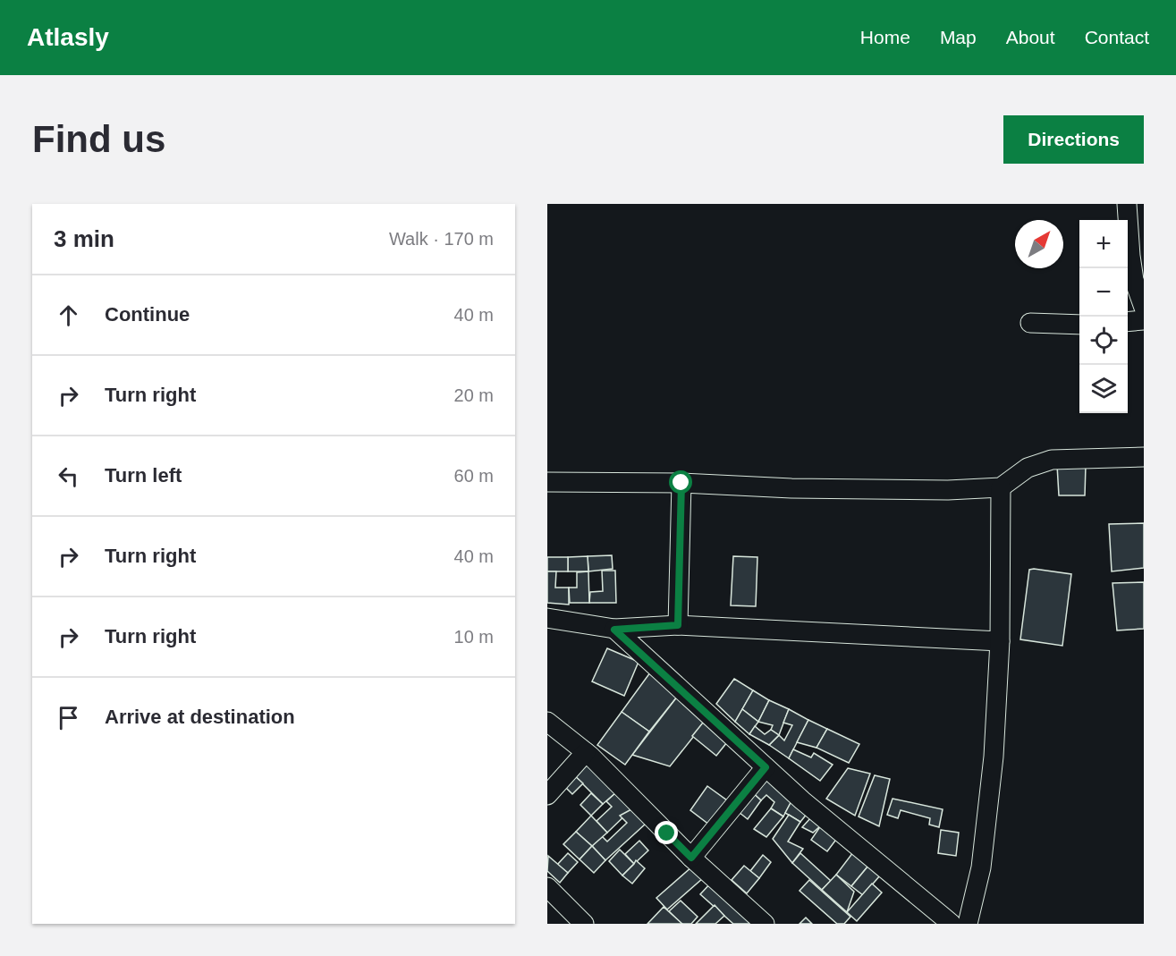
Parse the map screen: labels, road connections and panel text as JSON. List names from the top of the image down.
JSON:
{
  "north": "top right",
  "page": {
    "header": "Atlasly",
    "nav": [
      "Home",
      "Map",
      "About",
      "Contact"
    ],
    "buttons": "Directions",
    "title": "Find us",
    "heading": ["3 min", "Walk · 170 m"],
    "map_buttons": ["+", "−"],
    "list": [
      ["Continue", "40 m"],
      ["Turn right", "20 m"],
      ["Turn left", "60 m"],
      ["Turn right", "40 m"],
      ["Turn right", "10 m"],
      "Arrive at destination"
    ]
  }
}
